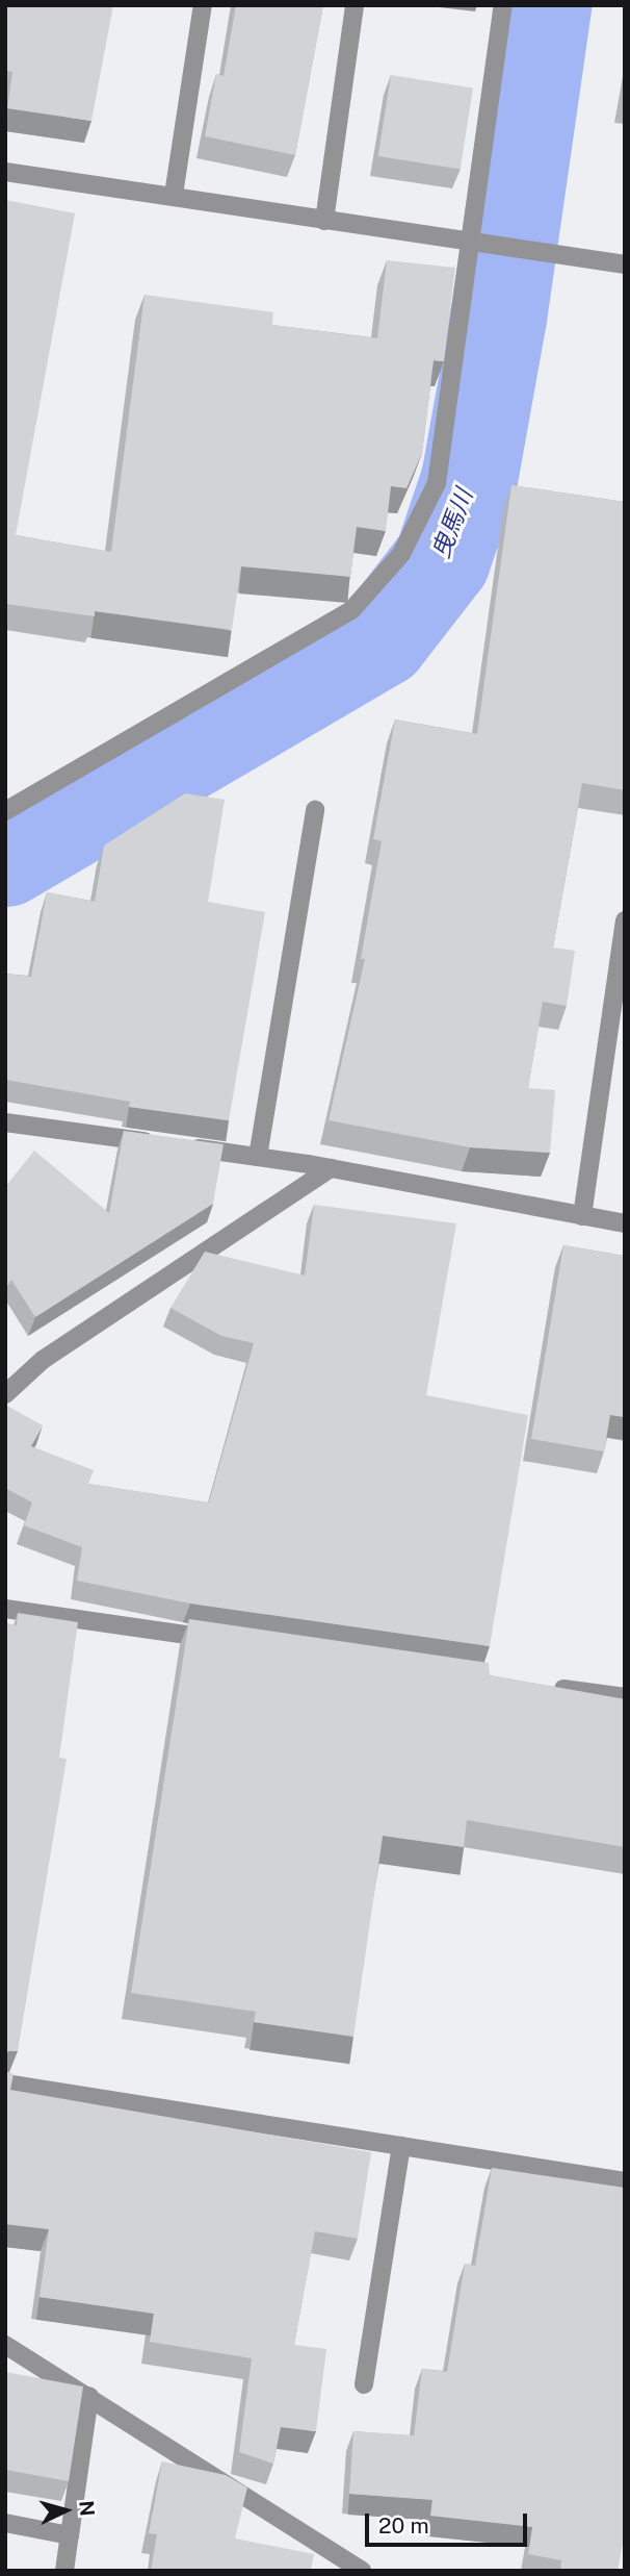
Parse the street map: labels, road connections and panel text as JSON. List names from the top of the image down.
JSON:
{
  "water": ["曳馬川"],
  "scale_bar": "20 m",
  "north": "right"
}
